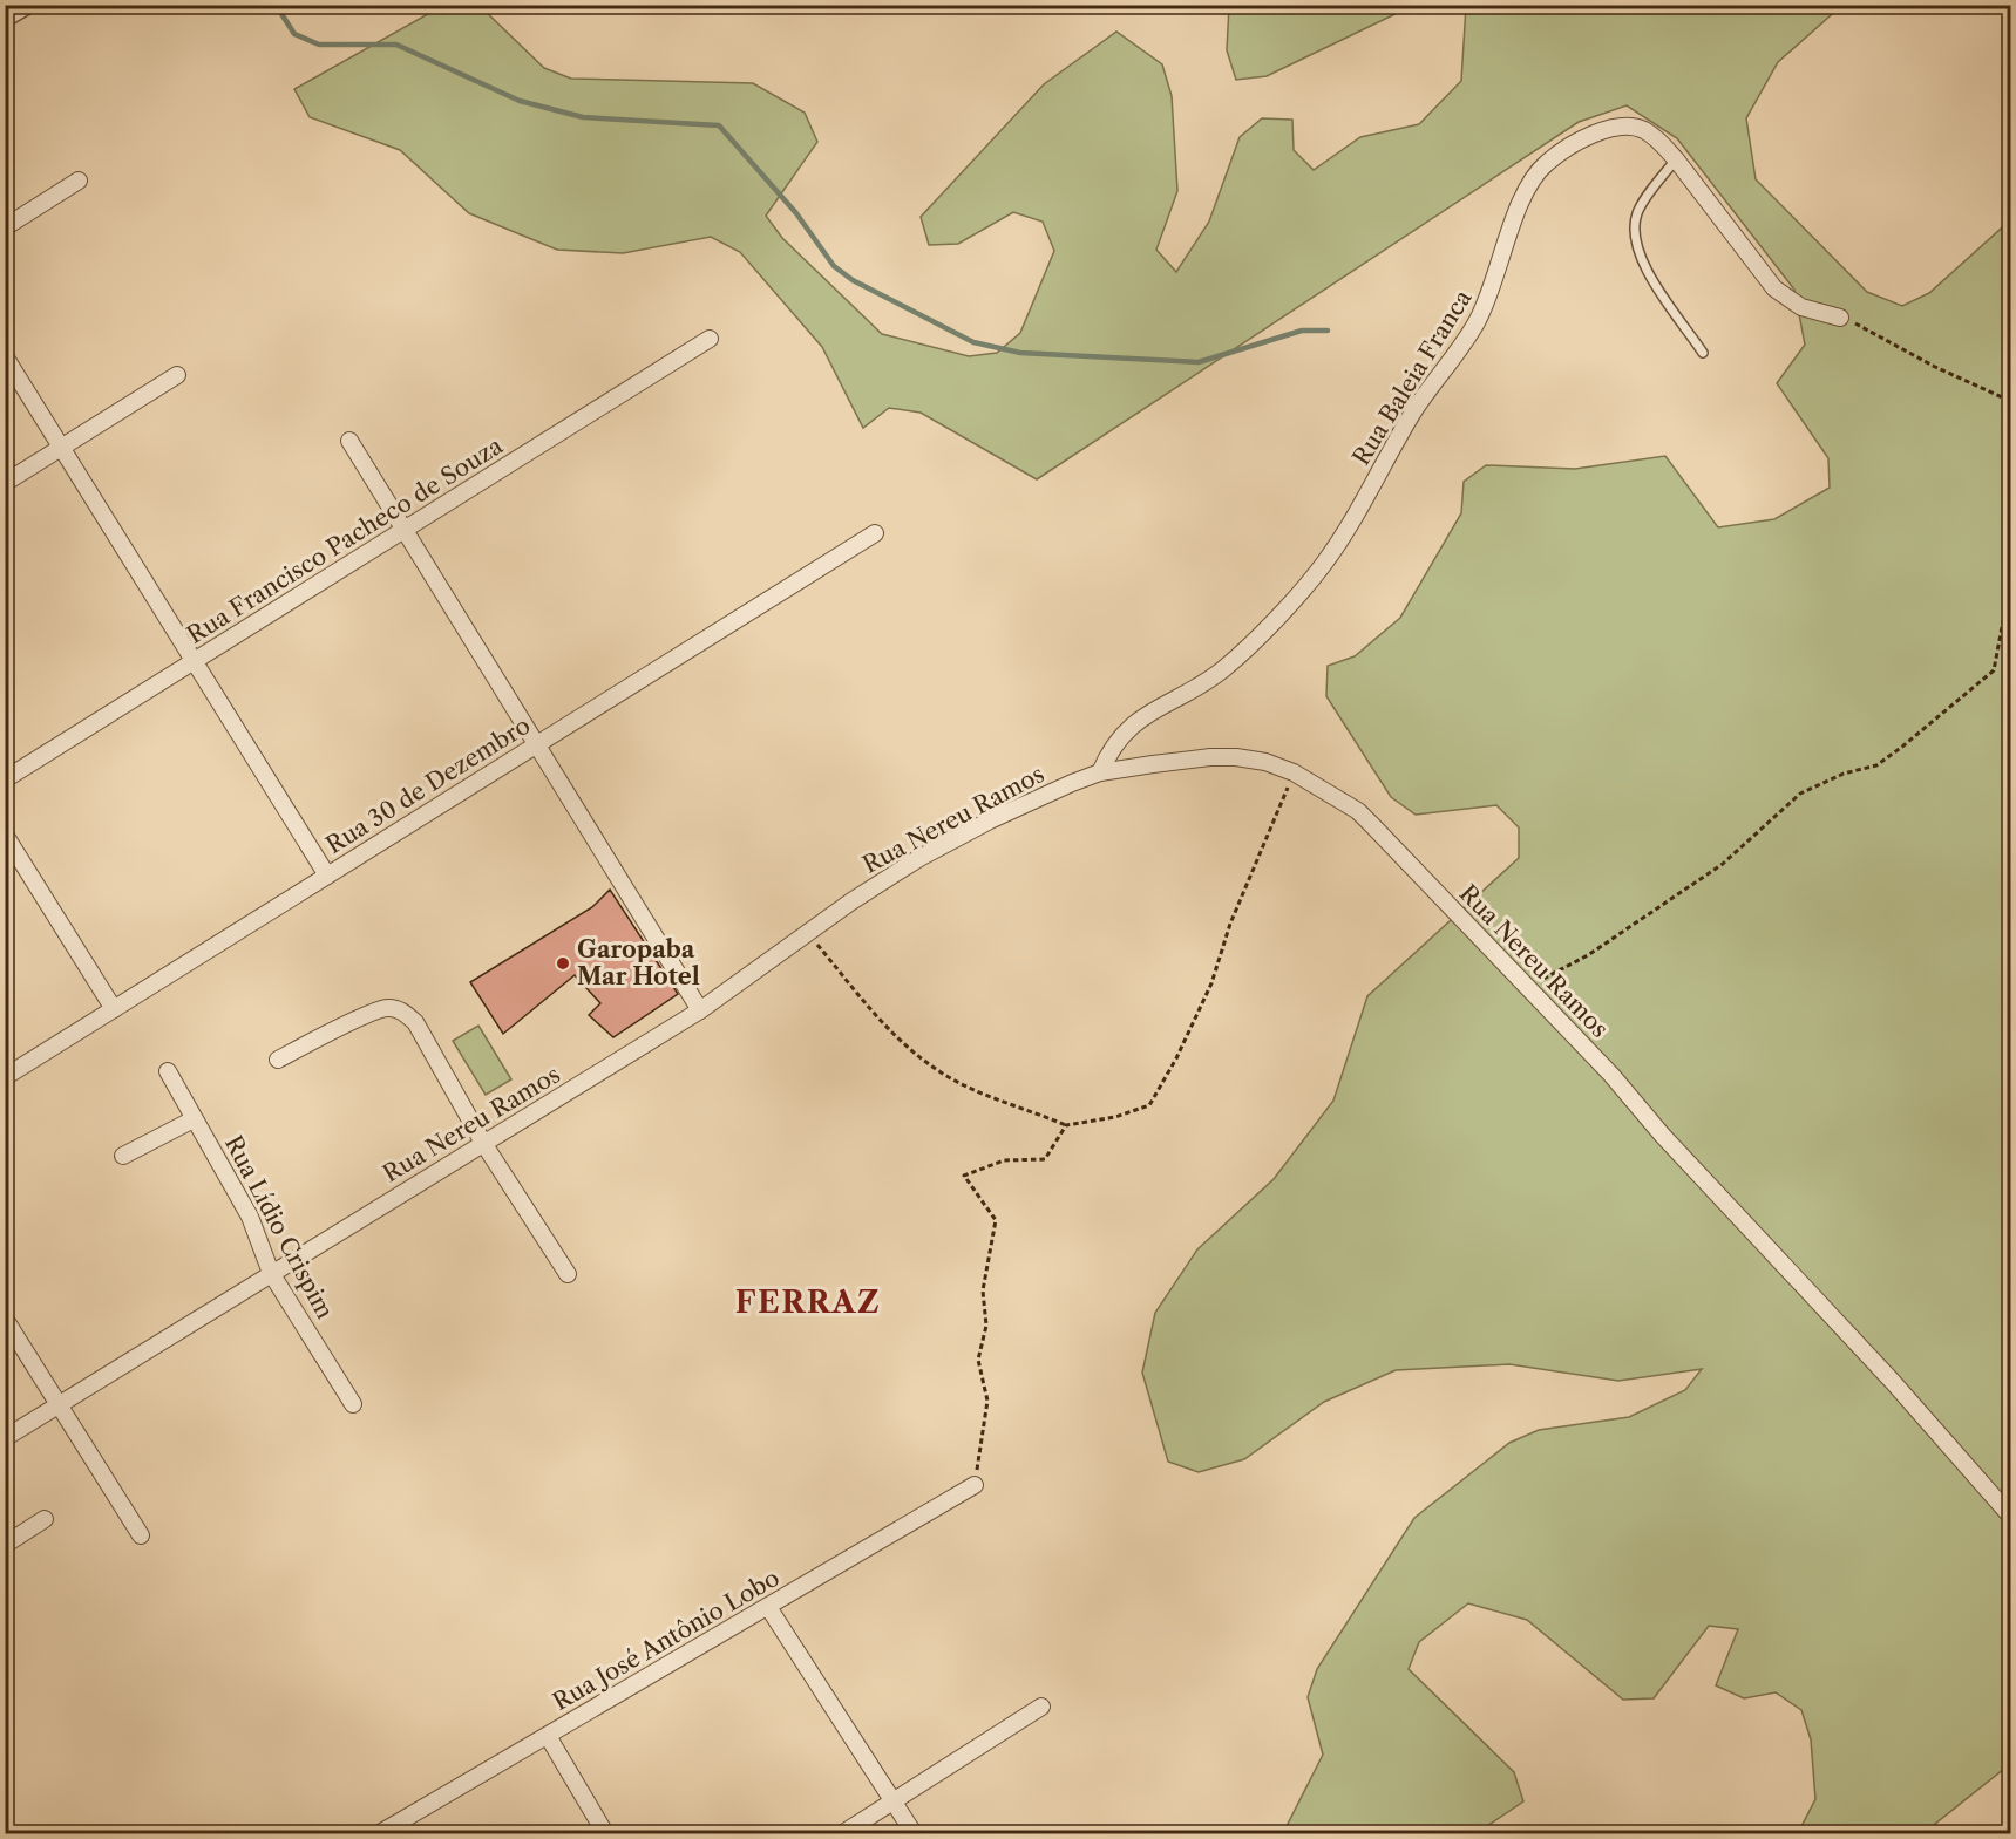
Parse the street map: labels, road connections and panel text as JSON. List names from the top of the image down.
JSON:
{
  "streets": {
    "street": [
      "Rua Baleia Franca",
      "Rua Francisco Pacheco de Souza",
      "Rua 30 de Dezembro",
      "Rua Nereu Ramos",
      "Rua Lídio Crispim",
      "Rua José Antônio Lobo"
    ]
  },
  "crossings": [
    ["Rua Baleia Franca", "Rua Nereu Ramos"],
    ["Rua Nereu Ramos", "Rua Lídio Crispim"]
  ],
  "districts": ["FERRAZ"],
  "places": ["Garopaba Mar Hotel"]
}
